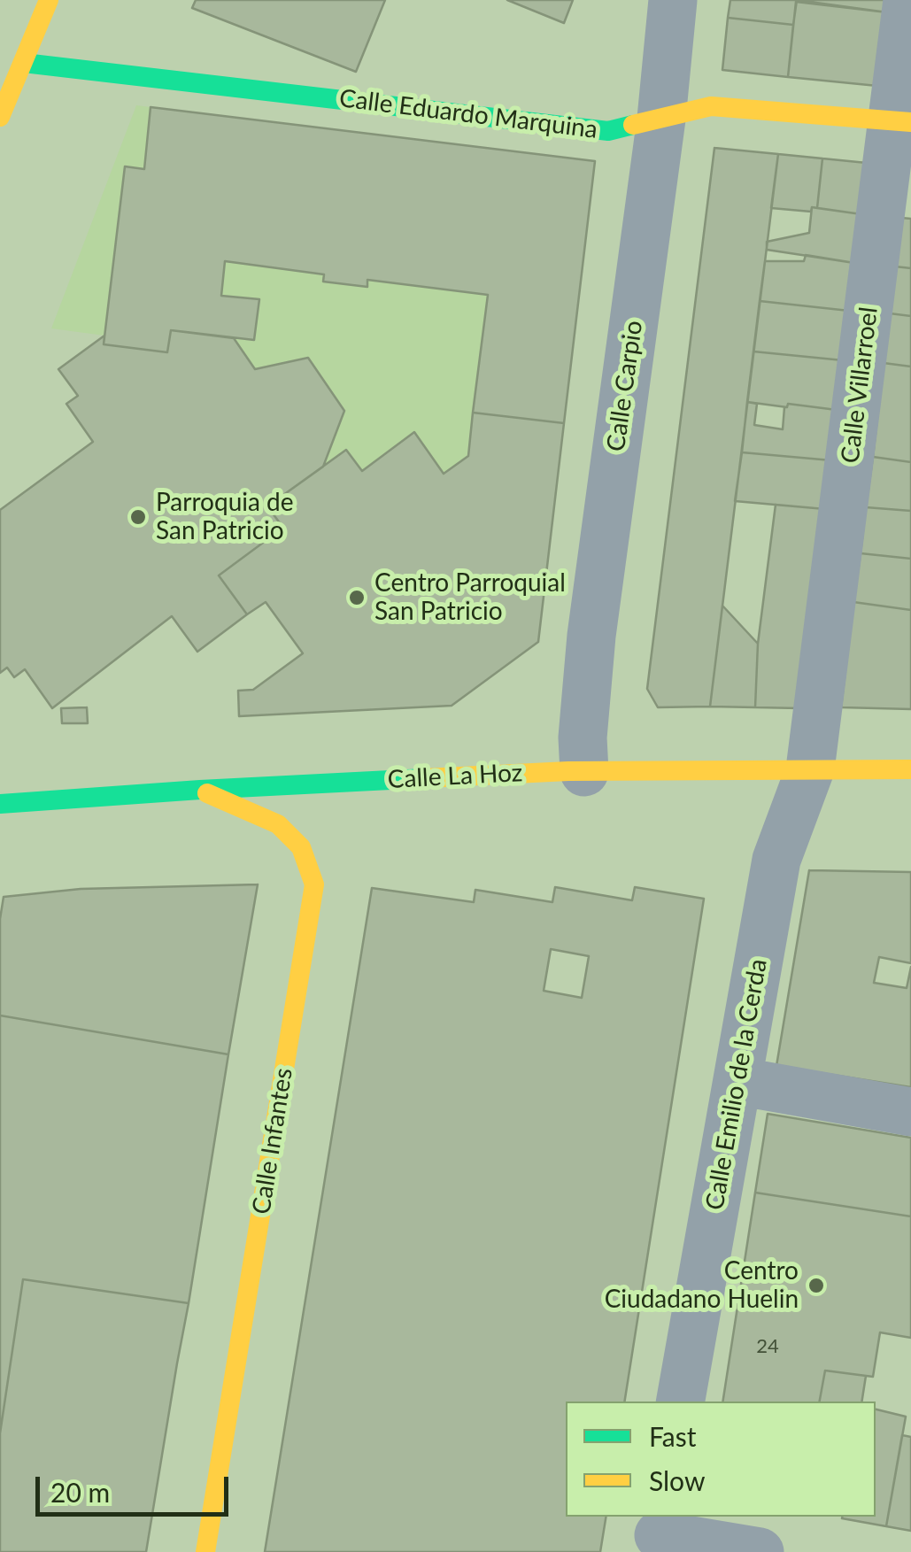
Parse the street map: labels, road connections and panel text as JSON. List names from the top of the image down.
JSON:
{
  "streets": {
    "street": [
      "Calle Eduardo Marquina",
      "Calle Villarroel",
      "Calle Carpio",
      "Calle La Hoz",
      "Calle Emilio de la Cerda",
      "Calle Infantes"
    ]
  },
  "crossings": [
    ["Calle Eduardo Marquina", "Calle Villarroel"],
    ["Calle Eduardo Marquina", "Calle Carpio"],
    ["Calle Villarroel", "Calle La Hoz"],
    ["Calle Villarroel", "Calle Emilio de la Cerda"],
    ["Calle Carpio", "Calle La Hoz"],
    ["Calle La Hoz", "Calle Emilio de la Cerda"],
    ["Calle La Hoz", "Calle Infantes"]
  ],
  "places": ["Parroquia de San Patricio", "Centro Parroquial San Patricio", "Centro Ciudadano Huelin"],
  "house_numbers": ["24"],
  "legend": ["Fast", "Slow"],
  "scale_bar": "20 m"
}
